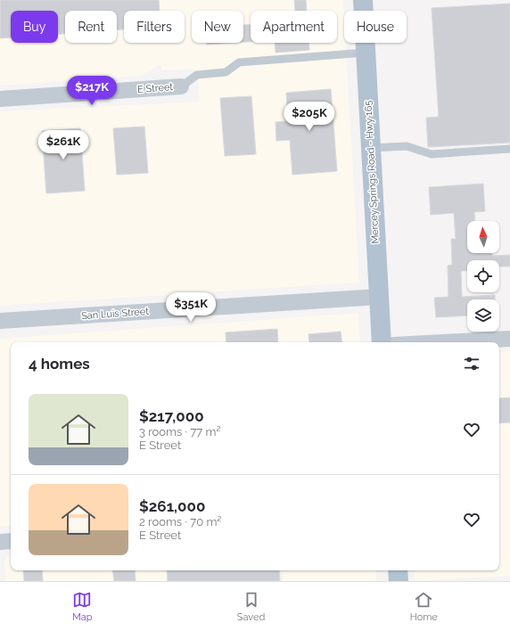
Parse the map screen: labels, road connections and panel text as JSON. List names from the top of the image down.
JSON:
{
  "streets": {
    "main road": ["Mercey Springs Road - Hwy 165"],
    "street": ["E Street", "San Luis Street"]
  },
  "crossings": [
    ["Mercey Springs Road - Hwy 165", "San Luis Street"]
  ],
  "north": "top",
  "page": {
    "chip": [
      "Buy",
      "Rent",
      "Filters",
      "New",
      "Apartment",
      "House"
    ],
    "price": [
      "$217K",
      "$205K",
      "$261K",
      "$351K"
    ],
    "heading": "4 homes",
    "list": [
      {
        "name": "$217,000",
        "note": "3 rooms · 77 m² · E Street"
      },
      {
        "name": "$261,000",
        "note": "2 rooms · 70 m² · E Street"
      }
    ],
    "tabs": ["Map", "Saved", "Home"]
  }
}
